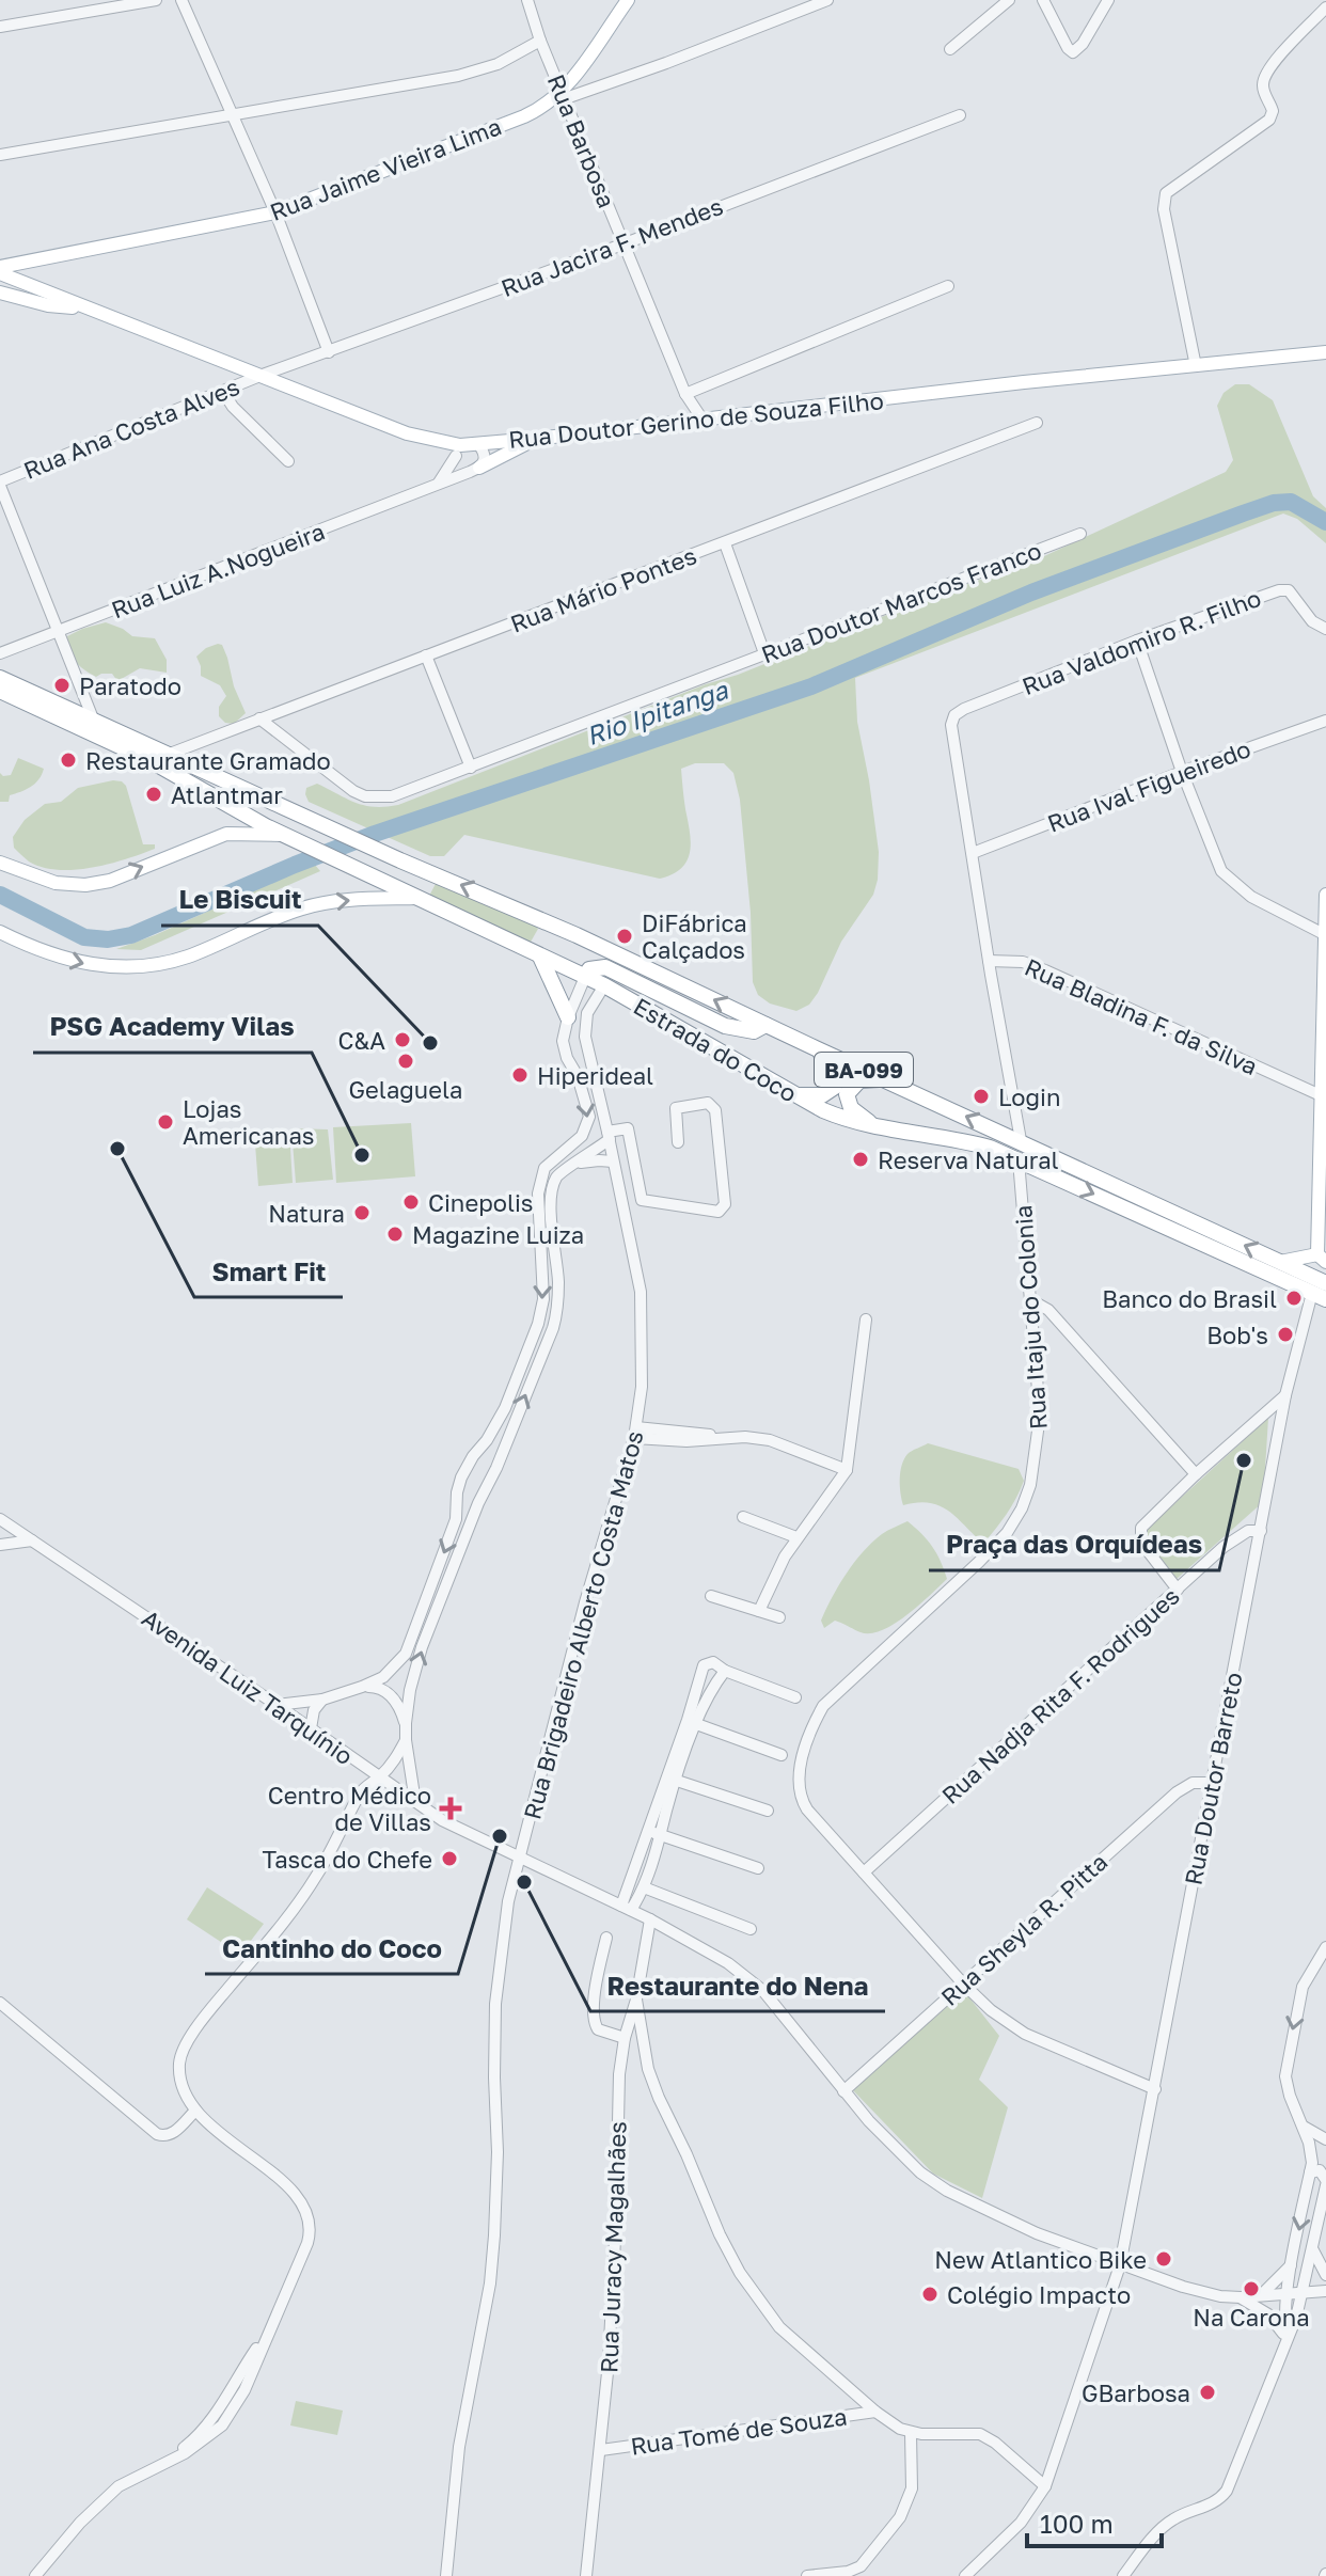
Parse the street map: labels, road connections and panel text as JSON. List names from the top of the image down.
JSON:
{
  "streets": {
    "highway": ["Estrada do Coco", "BA-099"],
    "main road": ["Rua Jaime Vieira Lima", "Rua Doutor Gerino de Souza Filho"],
    "street": [
      "Rua Barbosa",
      "Rua Jacira F. Mendes",
      "Rua Ana Costa Alves",
      "Rua Luiz A.Nogueira",
      "Rua Mário Pontes",
      "Rua Doutor Marcos Franco",
      "Rua Valdomiro R. Filho",
      "Rua Ival Figueiredo",
      "Rua Bladina F. da Silva",
      "Rua Itaju do Colonia",
      "Rua Brigadeiro Alberto Costa Matos",
      "Avenida Luiz Tarquínio",
      "Rua Nadja Rita F. Rodrigues",
      "Rua Doutor Barreto",
      "Rua Sheyla R. Pitta",
      "Rua Juracy Magalhães",
      "Rua Tomé de Souza"
    ]
  },
  "crossings": [
    ["Rua Barbosa", "Rua Jaime Vieira Lima"],
    ["Rua Barbosa", "Rua Jacira F. Mendes"],
    ["Rua Barbosa", "Rua Doutor Gerino de Souza Filho"],
    ["Rua Jaime Vieira Lima", "Rua Doutor Gerino de Souza Filho"],
    ["Rua Jacira F. Mendes", "Rua Doutor Gerino de Souza Filho"],
    ["Rua Jacira F. Mendes", "Rua Ana Costa Alves"],
    ["Rua Doutor Gerino de Souza Filho", "Rua Ana Costa Alves"],
    ["Rua Mário Pontes", "Rua Doutor Marcos Franco"],
    ["Rua Mário Pontes", "Estrada do Coco"],
    ["Rua Mário Pontes", "BA-099"],
    ["Rua Valdomiro R. Filho", "Rua Ival Figueiredo"],
    ["Estrada do Coco", "BA-099"],
    ["Estrada do Coco", "Rua Itaju do Colonia"],
    ["Estrada do Coco", "Rua Doutor Barreto"],
    ["Rua Itaju do Colonia", "Rua Nadja Rita F. Rodrigues"],
    ["Rua Itaju do Colonia", "Rua Doutor Barreto"],
    ["Rua Itaju do Colonia", "Rua Sheyla R. Pitta"],
    ["Rua Brigadeiro Alberto Costa Matos", "Avenida Luiz Tarquínio"],
    ["Avenida Luiz Tarquínio", "Rua Doutor Barreto"],
    ["Avenida Luiz Tarquínio", "Rua Sheyla R. Pitta"],
    ["Avenida Luiz Tarquínio", "Rua Juracy Magalhães"],
    ["Rua Nadja Rita F. Rodrigues", "Rua Doutor Barreto"],
    ["Rua Doutor Barreto", "Rua Sheyla R. Pitta"],
    ["Rua Juracy Magalhães", "Rua Tomé de Souza"]
  ],
  "water": ["Rio Ipitanga"],
  "places": {
    "other": [
      "Paratodo",
      "Restaurante Gramado",
      "Atlantmar",
      "DiFábrica Calçados",
      "C&A",
      "Le Biscuit",
      "Gelaguela",
      "Hiperideal",
      "Login",
      "Lojas Americanas",
      "Smart Fit",
      "PSG Academy Vilas",
      "Reserva Natural",
      "Cinepolis",
      "Natura",
      "Magazine Luiza",
      "Banco do Brasil",
      "Bob's",
      "Praça das Orquídeas",
      "Cantinho do Coco",
      "Tasca do Chefe",
      "Restaurante do Nena",
      "New Atlantico Bike",
      "Na Carona",
      "Colégio Impacto",
      "GBarbosa"
    ],
    "health": ["Centro Médico de Villas"]
  },
  "scale_bar": "100 m"
}
